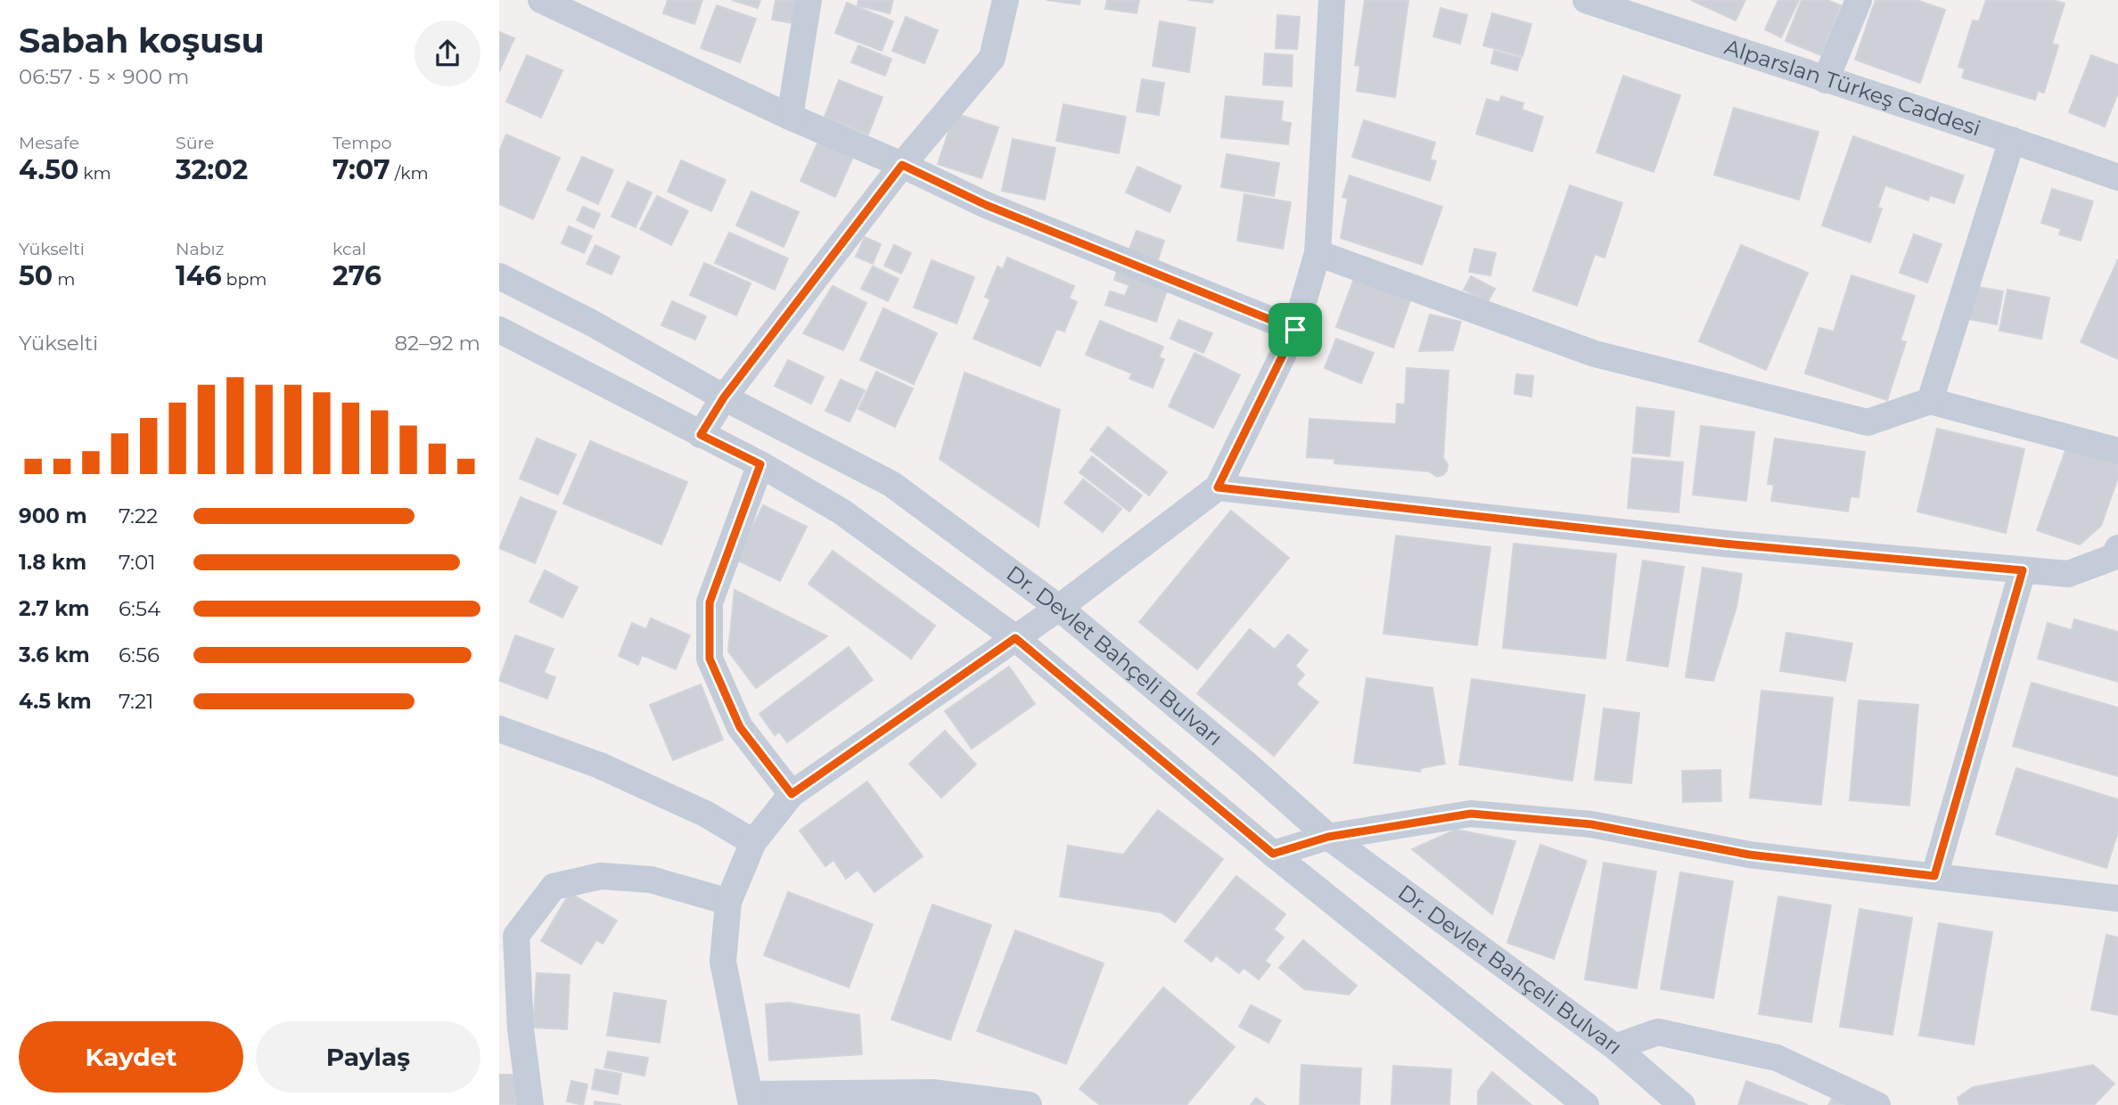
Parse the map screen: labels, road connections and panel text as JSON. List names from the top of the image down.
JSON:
{
  "streets": {
    "street": ["Alparslan Türkeş Caddesi", "Dr. Devlet Bahçeli Bulvarı"]
  },
  "page": {
    "heading": ["Sabah koşusu", "06:57 · 5 × 900 m"],
    "stats": [
      ["Mesafe", "4.50 km"],
      ["Süre", "32:02"],
      ["Tempo", "7:07 /km"],
      ["Yükselti", "50 m"],
      ["Nabız", "146 bpm"],
      ["kcal", "276"]
    ],
    "chart": ["Yükselti", "82–92 m"],
    "list": [
      {
        "name": "900 m",
        "note": "7:22"
      },
      {
        "name": "1.8 km",
        "note": "7:01"
      },
      {
        "name": "2.7 km",
        "note": "6:54"
      },
      {
        "name": "3.6 km",
        "note": "6:56"
      },
      {
        "name": "4.5 km",
        "note": "7:21"
      }
    ],
    "buttons": ["Kaydet", "Paylaş"]
  }
}
